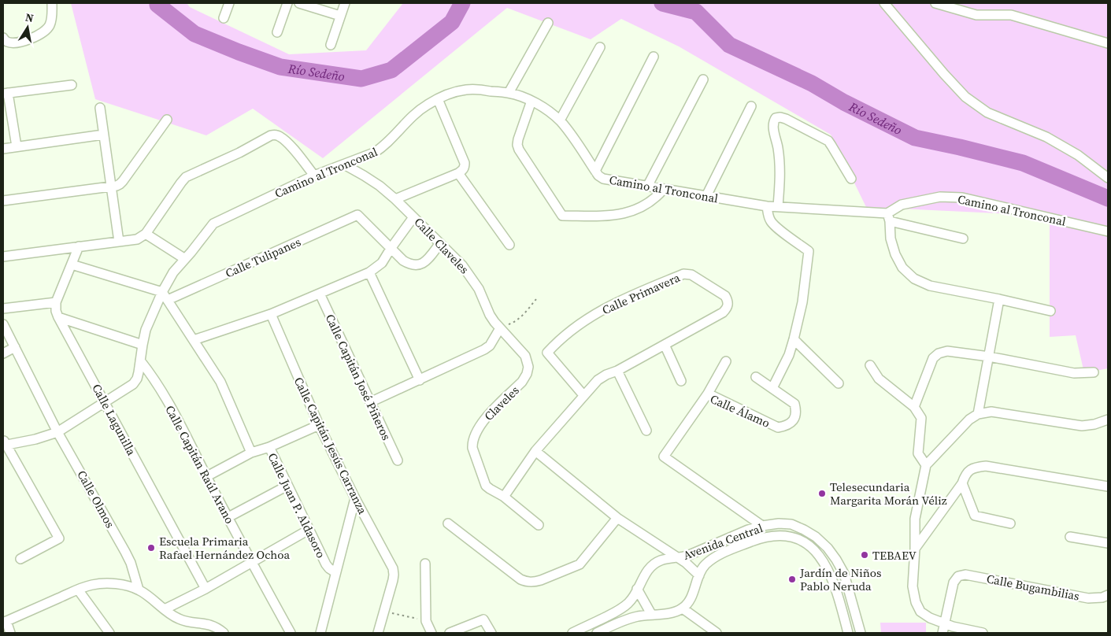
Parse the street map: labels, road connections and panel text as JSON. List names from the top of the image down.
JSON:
{
  "streets": {
    "street": [
      "Camino al Tronconal",
      "Calle Claveles",
      "Calle Tulipanes",
      "Calle Primavera",
      "Calle Capitán José Piñeros",
      "Claveles",
      "Calle Álamo",
      "Calle Lagunilla",
      "Calle Capitán Jesús Carranza",
      "Calle Capitán Raúl Arano",
      "Calle Olmos",
      "Calle Juan P. Aldasoro",
      "Avenida Central",
      "Calle Bugambilias"
    ]
  },
  "crossings": [
    ["Camino al Tronconal", "Calle Claveles"],
    ["Camino al Tronconal", "Calle Lagunilla"],
    ["Camino al Tronconal", "Calle Capitán Raúl Arano"],
    ["Camino al Tronconal", "Calle Olmos"],
    ["Camino al Tronconal", "Calle Juan P. Aldasoro"],
    ["Calle Claveles", "Claveles"],
    ["Calle Tulipanes", "Calle Juan P. Aldasoro"],
    ["Calle Álamo", "Avenida Central"]
  ],
  "water": ["Río Sedeño"],
  "places": [
    "Telesecundaria Margarita Morán Véliz",
    "Escuela Primaria Rafael Hernández Ochoa",
    "TEBAEV",
    "Jardín de Niños Pablo Neruda"
  ],
  "north": "top"
}
